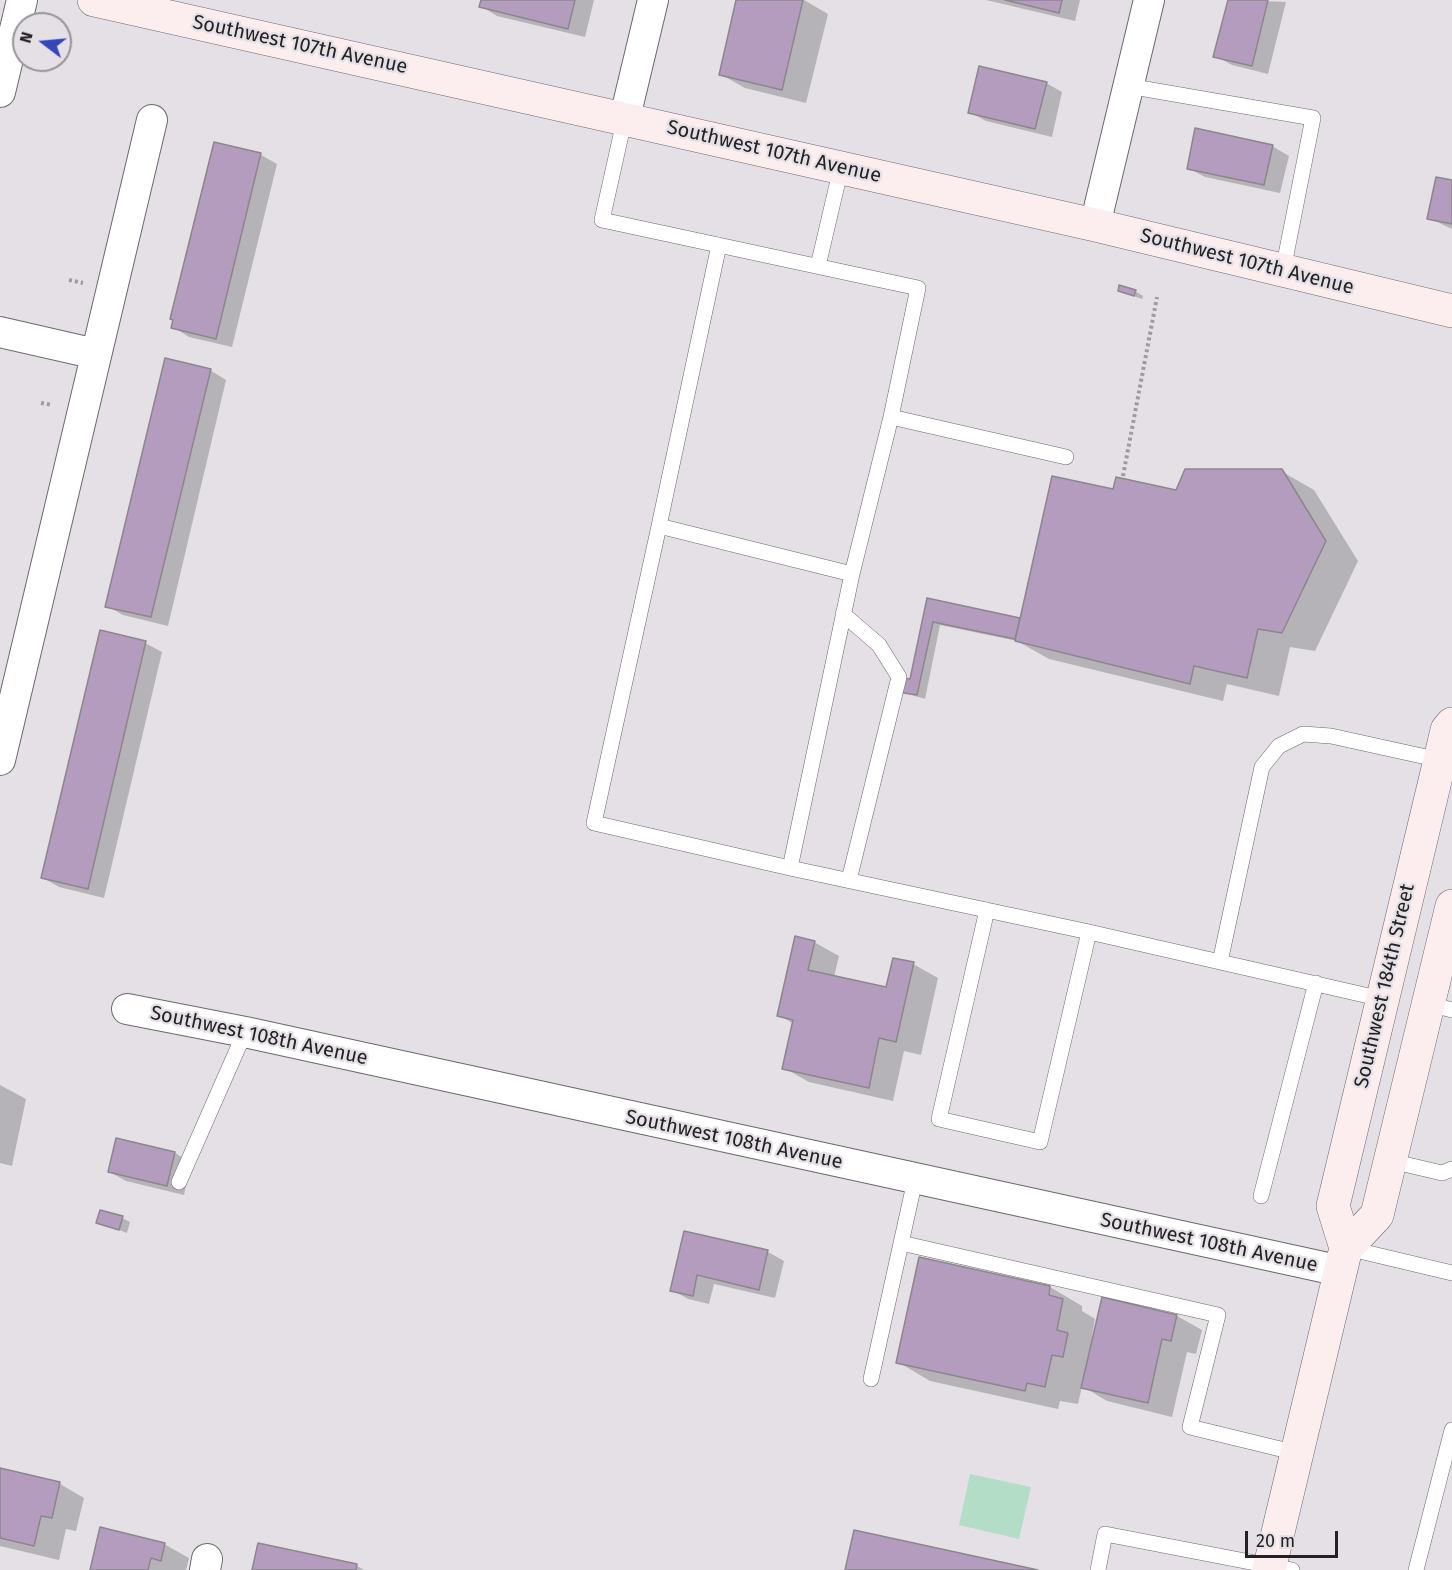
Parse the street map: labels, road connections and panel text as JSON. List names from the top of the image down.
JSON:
{
  "streets": {
    "street": ["Southwest 107th Avenue", "Southwest 184th Street", "Southwest 108th Avenue"]
  },
  "crossings": [
    ["Southwest 184th Street", "Southwest 108th Avenue"]
  ],
  "scale_bar": "20 m",
  "north": "left"
}
